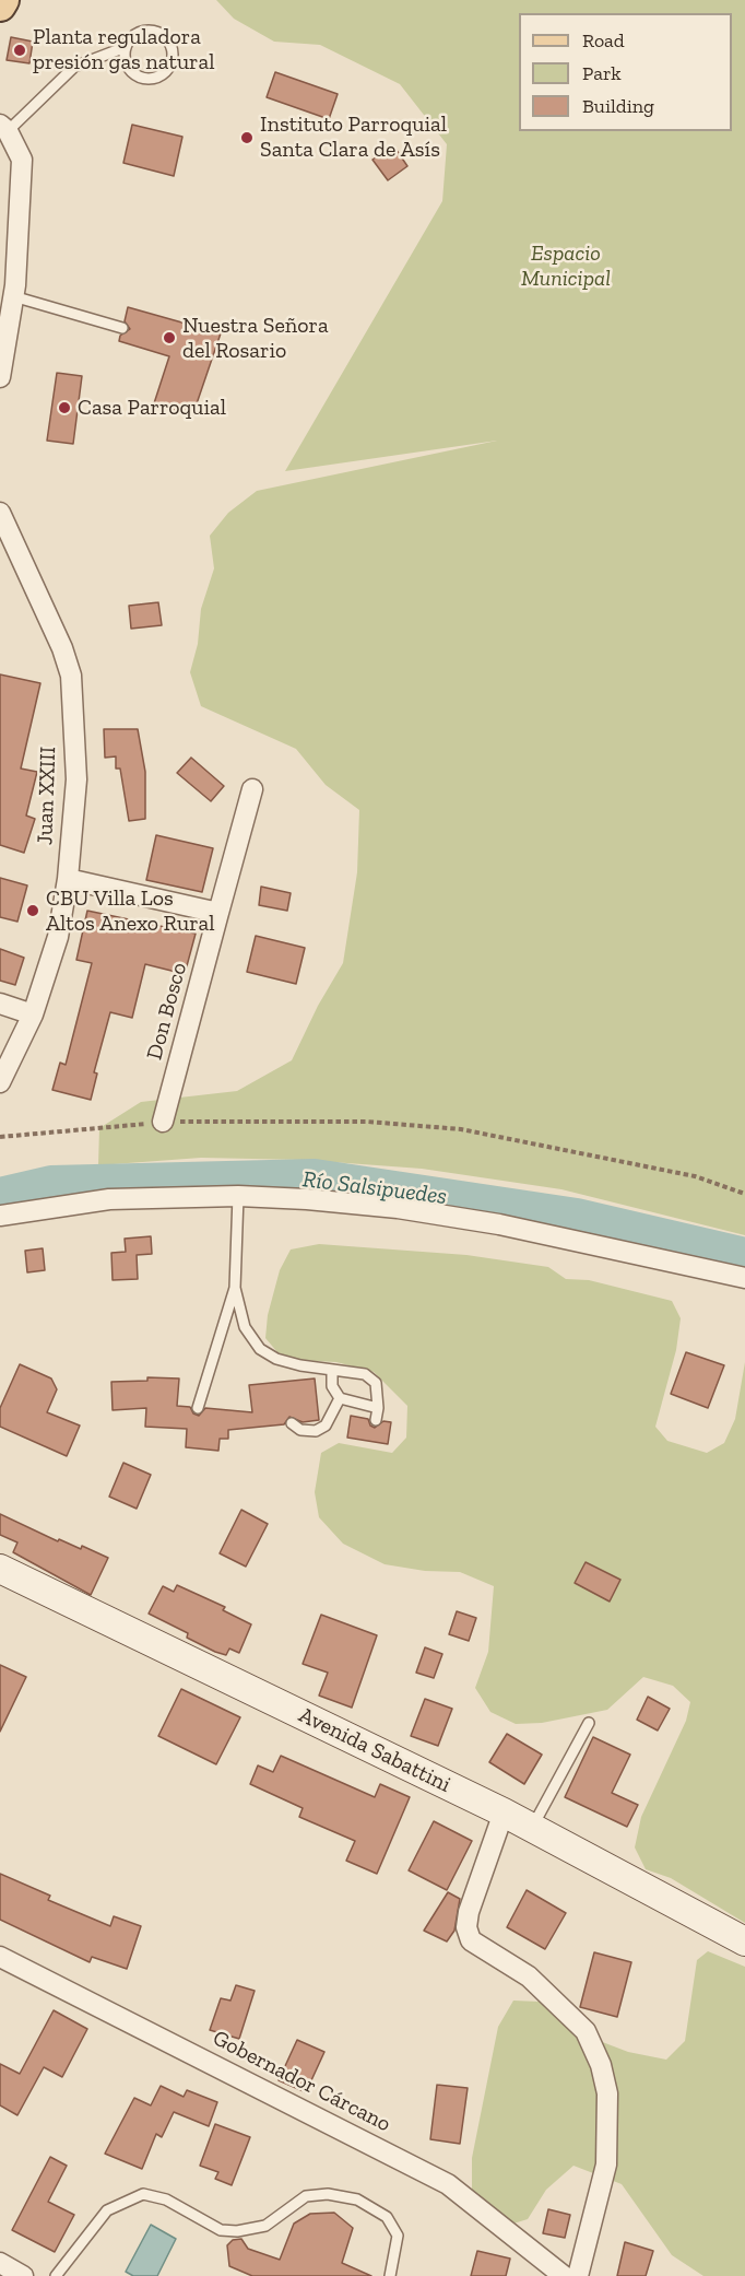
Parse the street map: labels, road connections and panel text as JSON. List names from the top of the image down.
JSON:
{
  "streets": {
    "street": [
      "Juan XXIII",
      "Don Bosco",
      "Avenida Sabattini",
      "Gobernador Cárcano"
    ]
  },
  "water": ["Río Salsipuedes"],
  "parks": ["Espacio Municipal"],
  "places": [
    "Planta reguladora presión gas natural",
    "Instituto Parroquial Santa Clara de Asís",
    "Nuestra Señora del Rosario",
    "Casa Parroquial",
    "CBU Villa Los Altos Anexo Rural"
  ],
  "legend": ["Road", "Park", "Building"]
}
